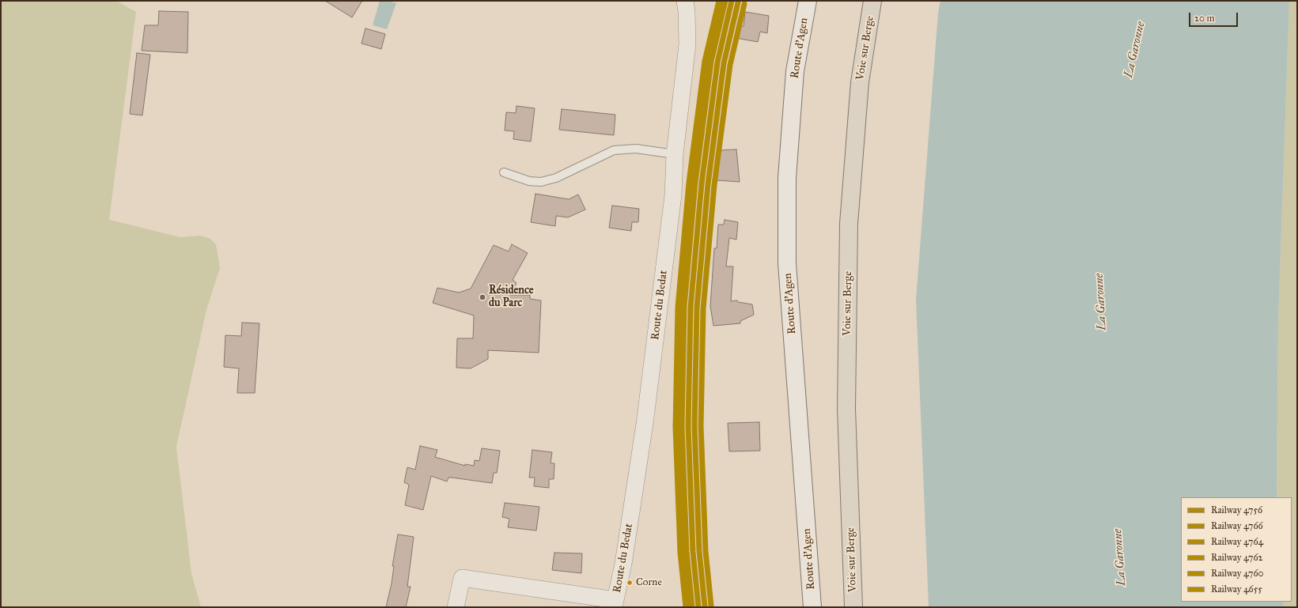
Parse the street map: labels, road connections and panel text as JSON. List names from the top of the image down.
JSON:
{
  "streets": {
    "main road": ["Route d'Agen", "Voie sur Berge"],
    "street": ["Route du Bedat"]
  },
  "water": ["La Garonne"],
  "places": ["Résidence du Parc", "Corne"],
  "lines": [
    "rail line 4756",
    "rail line 4764",
    "rail line 4760",
    "rail line 4655",
    "rail line 4766",
    "rail line 4762"
  ],
  "legend": [
    "Railway 4756",
    "Railway 4766",
    "Railway 4764",
    "Railway 4762",
    "Railway 4760",
    "Railway 4655"
  ],
  "scale_bar": "20 m"
}
